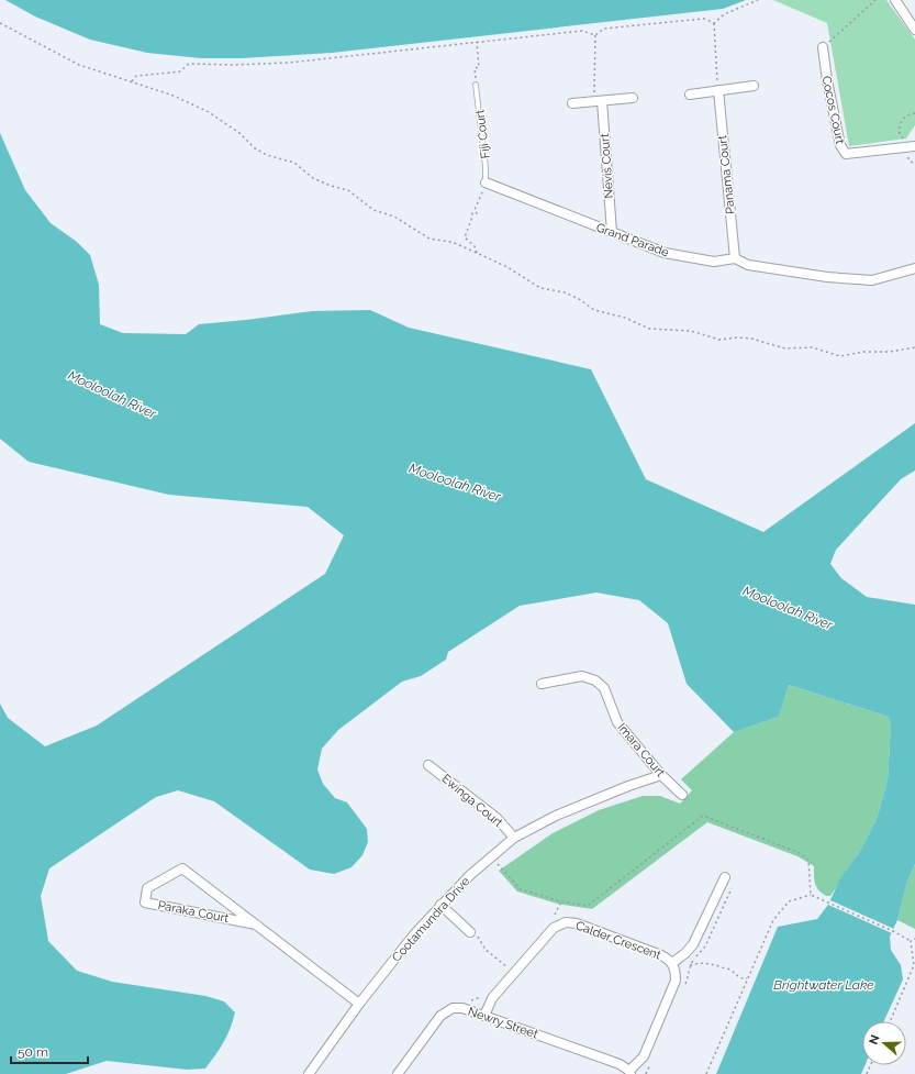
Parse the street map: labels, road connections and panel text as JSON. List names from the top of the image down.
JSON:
{
  "streets": {
    "street": [
      "Cocos Court",
      "Nevis Court",
      "Panama Court",
      "Grand Parade",
      "Imara Court",
      "Ewinga Court",
      "Paraka Court",
      "Cootamundra Drive",
      "Calder Crescent",
      "Newry Street"
    ],
    "lane": ["Fiji Court"]
  },
  "crossings": [
    ["Fiji Court", "Grand Parade"],
    ["Nevis Court", "Grand Parade"],
    ["Panama Court", "Grand Parade"],
    ["Imara Court", "Cootamundra Drive"],
    ["Ewinga Court", "Cootamundra Drive"],
    ["Paraka Court", "Cootamundra Drive"],
    ["Calder Crescent", "Newry Street"]
  ],
  "water": ["Mooloolah River", "Brightwater Lake"],
  "scale_bar": "50 m",
  "north": "left"
}
